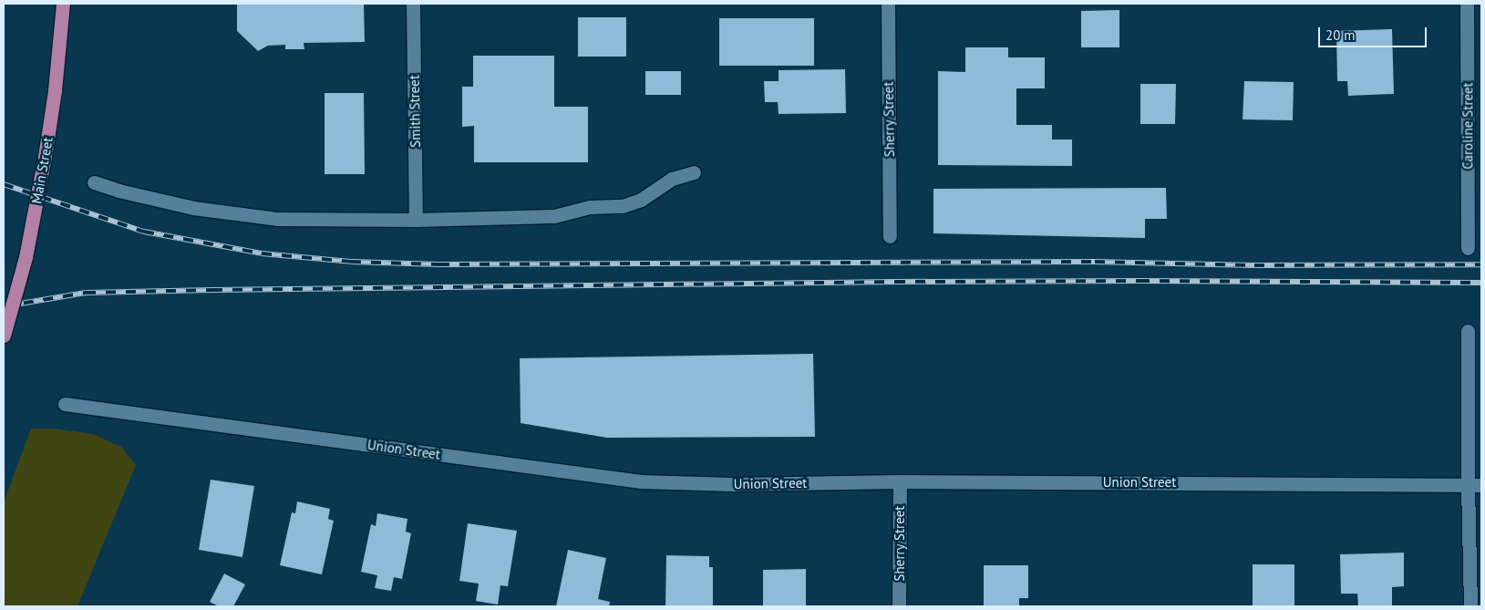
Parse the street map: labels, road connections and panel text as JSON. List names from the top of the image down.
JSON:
{
  "streets": {
    "main road": ["Main Street"],
    "street": [
      "Smith Street",
      "Sherry Street",
      "Caroline Street",
      "Union Street"
    ]
  },
  "crossings": [
    ["Sherry Street", "Union Street"]
  ],
  "scale_bar": "20 m"
}
